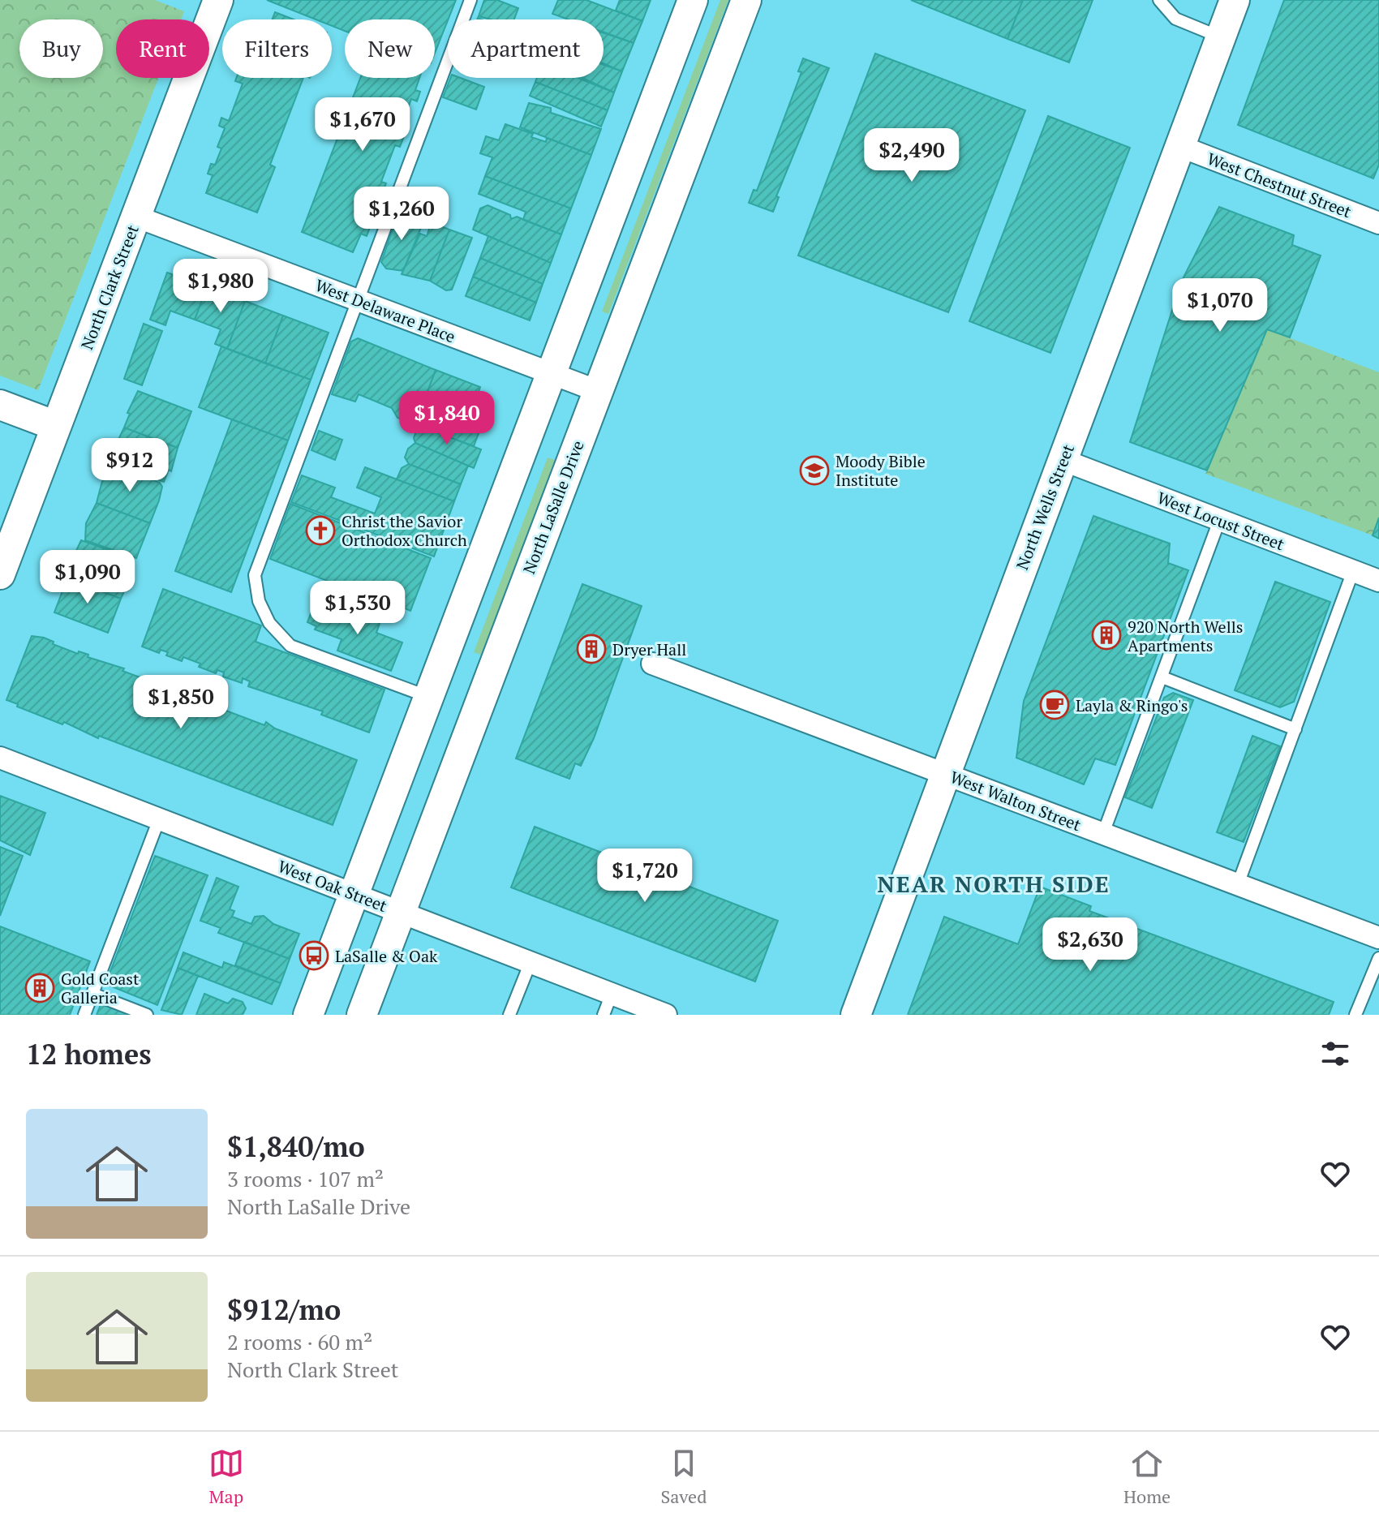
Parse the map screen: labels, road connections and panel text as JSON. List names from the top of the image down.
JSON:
{
  "streets": {
    "main road": ["North Clark Street", "North LaSalle Drive", "North Wells Street"],
    "street": [
      "West Chestnut Street",
      "West Delaware Place",
      "West Locust Street",
      "West Walton Street",
      "West Oak Street"
    ]
  },
  "crossings": [
    ["West Chestnut Street", "North Wells Street"],
    ["North Clark Street", "West Delaware Place"],
    ["West Delaware Place", "North LaSalle Drive"],
    ["North LaSalle Drive", "West Oak Street"],
    ["North Wells Street", "West Locust Street"],
    ["North Wells Street", "West Walton Street"]
  ],
  "districts": ["NEAR NORTH SIDE"],
  "places": {
    "school or university": ["Moody Bible Institute"],
    "church": ["Christ the Savior Orthodox Church"],
    "building": ["920 North Wells Apartments", "Dryer Hall", "Gold Coast Galleria"],
    "cafe": ["Layla & Ringo's"],
    "bus stop": ["LaSalle & Oak"]
  },
  "page": {
    "chip": [
      "Buy",
      "Rent",
      "Filters",
      "New",
      "Apartment"
    ],
    "price": [
      "$1,670",
      "$2,490",
      "$1,260",
      "$1,980",
      "$1,070",
      "$1,840",
      "$912",
      "$1,090",
      "$1,530",
      "$1,850",
      "$1,720",
      "$2,630"
    ],
    "heading": "12 homes",
    "list": [
      {
        "name": "$1,840/mo",
        "note": "3 rooms · 107 m² · North LaSalle Drive"
      },
      {
        "name": "$912/mo",
        "note": "2 rooms · 60 m² · North Clark Street"
      }
    ],
    "tabs": ["Map", "Saved", "Home"]
  }
}
